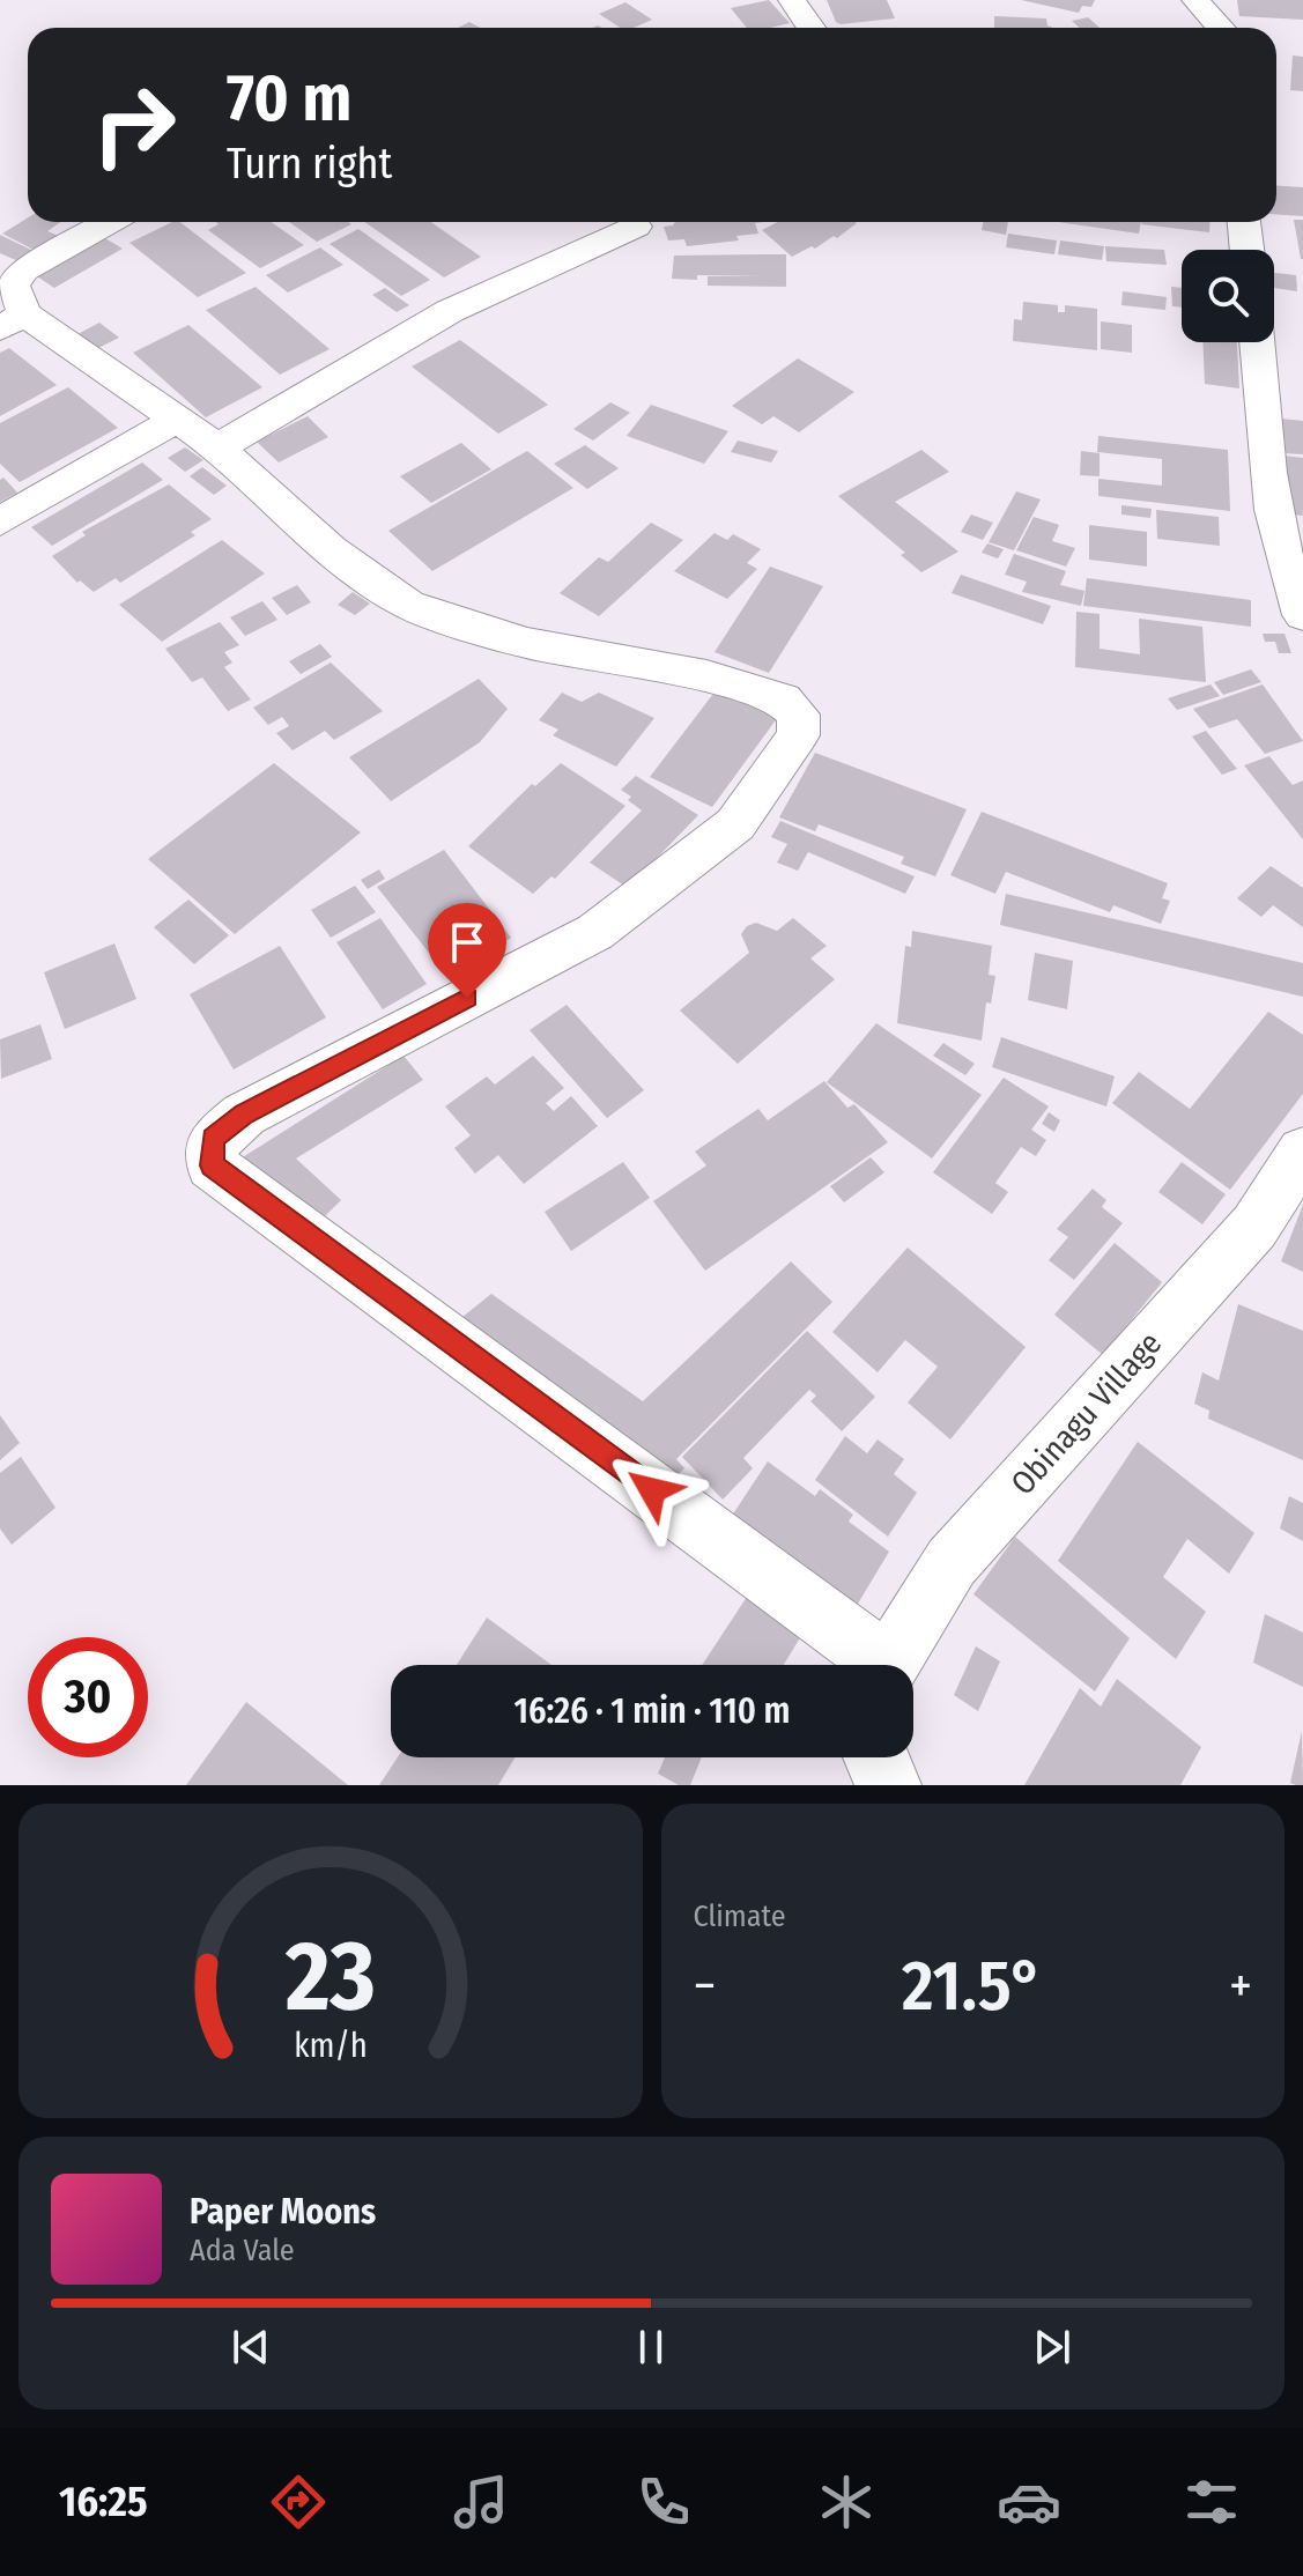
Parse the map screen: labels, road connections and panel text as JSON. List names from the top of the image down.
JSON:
{
  "streets": {
    "street": ["Obinagu Village"]
  },
  "page": {
    "turn": ["70 m", "Turn right"],
    "limit": "30",
    "trip": "16:26 · 1 min · 110 m",
    "tile": "Climate",
    "heat": ["−", "21.5°", "+"],
    "song": ["Paper Moons", "Ada Vale"],
    "tabs": "16:25",
    "gauge": ["23", "km/h"]
  }
}
